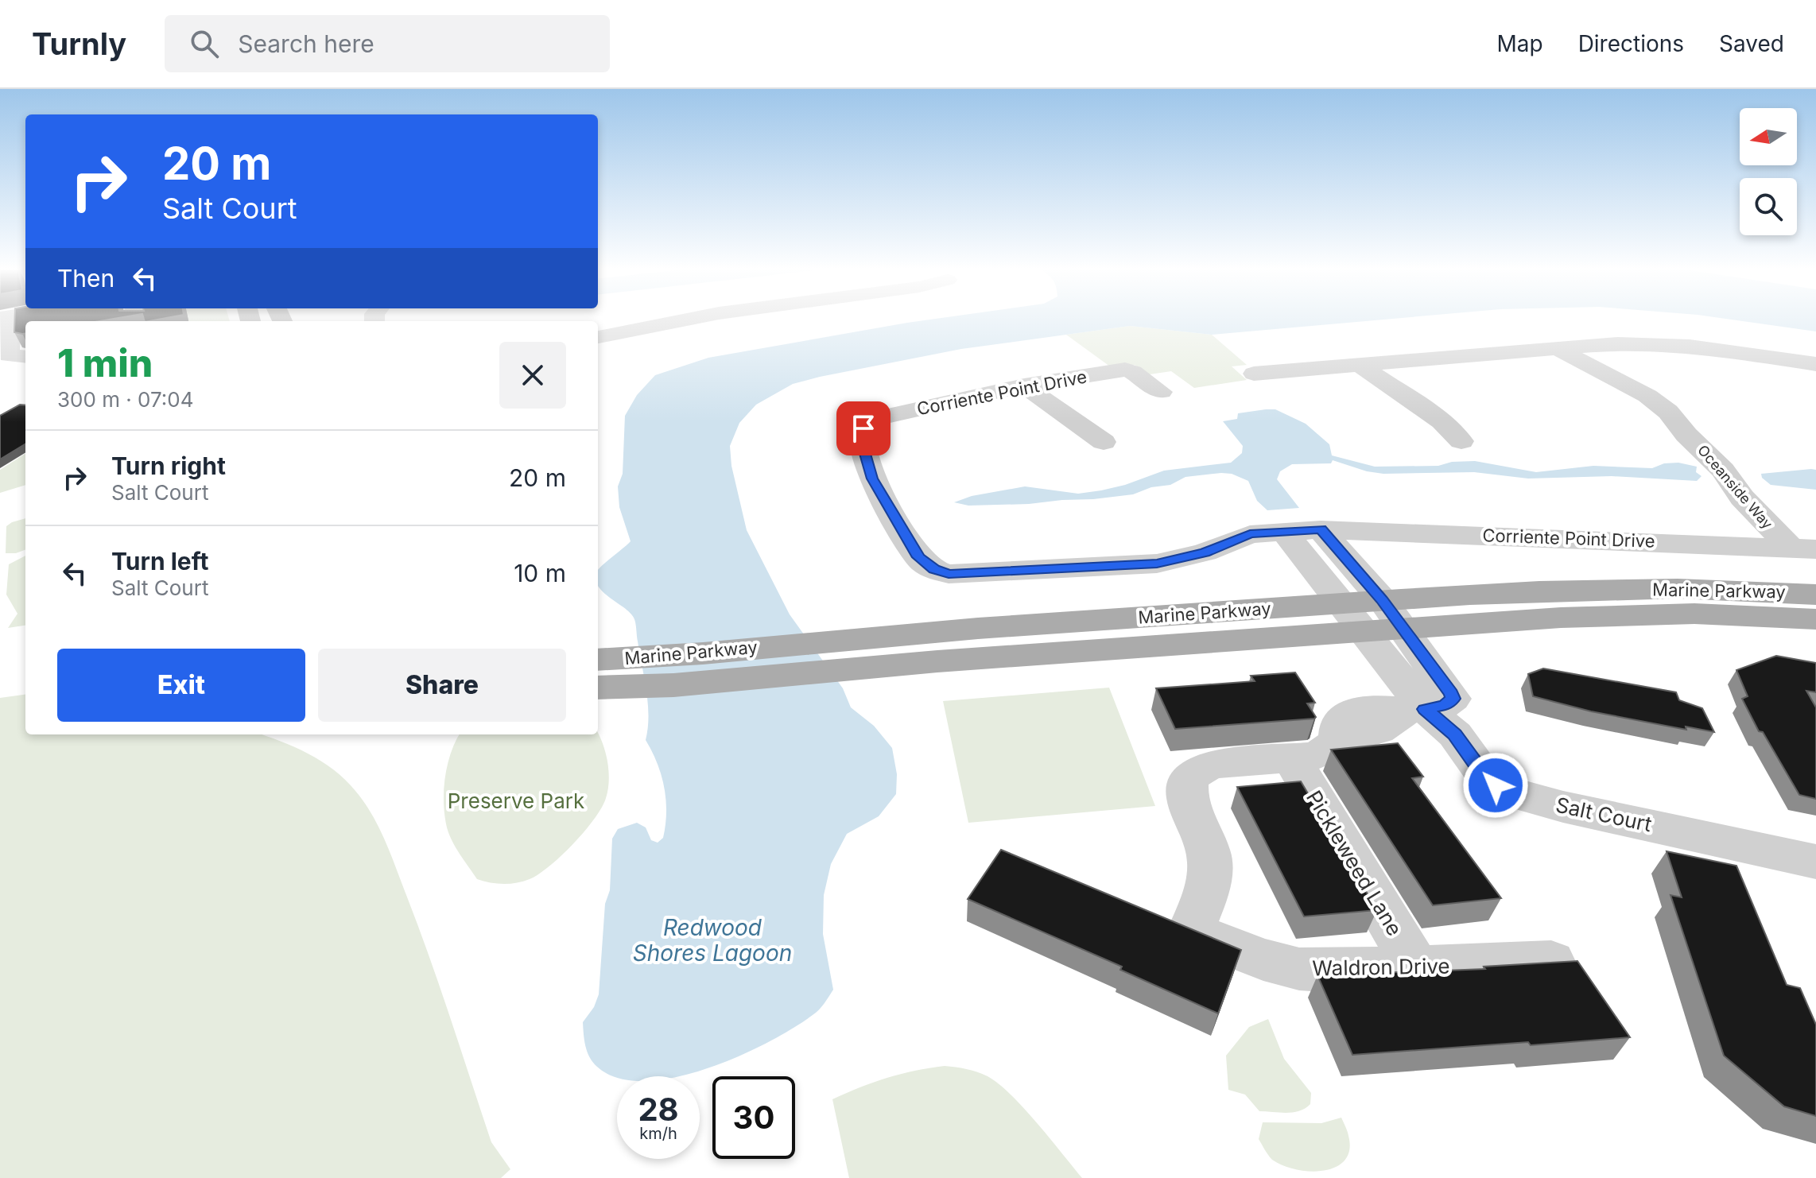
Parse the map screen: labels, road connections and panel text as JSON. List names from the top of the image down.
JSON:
{
  "streets": {
    "main road": ["Marine Parkway"],
    "street": [
      "Corriente Point Drive",
      "Oceanside Way",
      "Salt Court",
      "Pickleweed Lane",
      "Waldron Drive"
    ]
  },
  "crossings": [
    ["Corriente Point Drive", "Oceanside Way"],
    ["Marine Parkway", "Salt Court"],
    ["Pickleweed Lane", "Waldron Drive"]
  ],
  "water": ["Redwood Shores Lagoon"],
  "parks": ["Preserve Park"],
  "north": "left",
  "page": {
    "header": "Turnly",
    "search": "Search here",
    "nav": ["Map", "Directions", "Saved"],
    "turn": ["20 m", "Salt Court"],
    "then": "Then",
    "heading": ["1 min", "300 m · 07:04"],
    "list": [
      {
        "name": "Turn right",
        "note": "Salt Court",
        "value": "20 m"
      },
      {
        "name": "Turn left",
        "note": "Salt Court",
        "value": "10 m"
      }
    ],
    "buttons": ["Exit", "Share"],
    "speed": "28 km/h",
    "limit": "30"
  }
}
